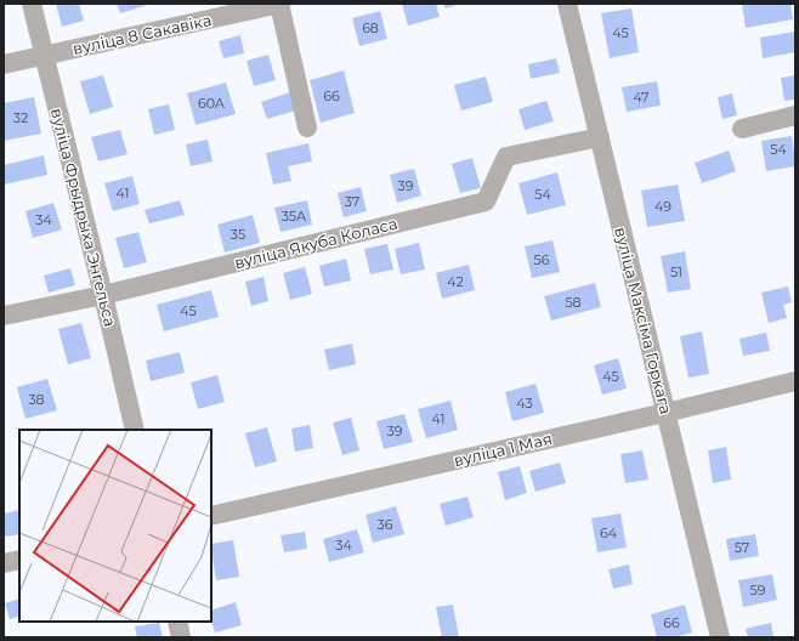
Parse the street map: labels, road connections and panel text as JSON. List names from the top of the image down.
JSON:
{
  "streets": {
    "street": [
      "вуліца 8 Сакавіка",
      "вуліца Фрыдрыха Энгельса",
      "вуліца Якуба Коласа",
      "вуліца Максіма Горкага",
      "вуліца 1 Мая"
    ]
  },
  "crossings": [
    ["вуліца 8 Сакавіка", "вуліца Фрыдрыха Энгельса"],
    ["вуліца Фрыдрыха Энгельса", "вуліца Якуба Коласа"],
    ["вуліца Якуба Коласа", "вуліца Максіма Горкага"],
    ["вуліца Максіма Горкага", "вуліца 1 Мая"]
  ],
  "house_numbers": [
    "68",
    "45",
    "66",
    "47",
    "60А",
    "32",
    "54",
    "39",
    "41",
    "54",
    "37",
    "49",
    "35А",
    "34",
    "35",
    "56",
    "51",
    "42",
    "58",
    "45",
    "45",
    "38",
    "43",
    "41",
    "39",
    "36",
    "64",
    "34",
    "57",
    "59",
    "66"
  ]
}
